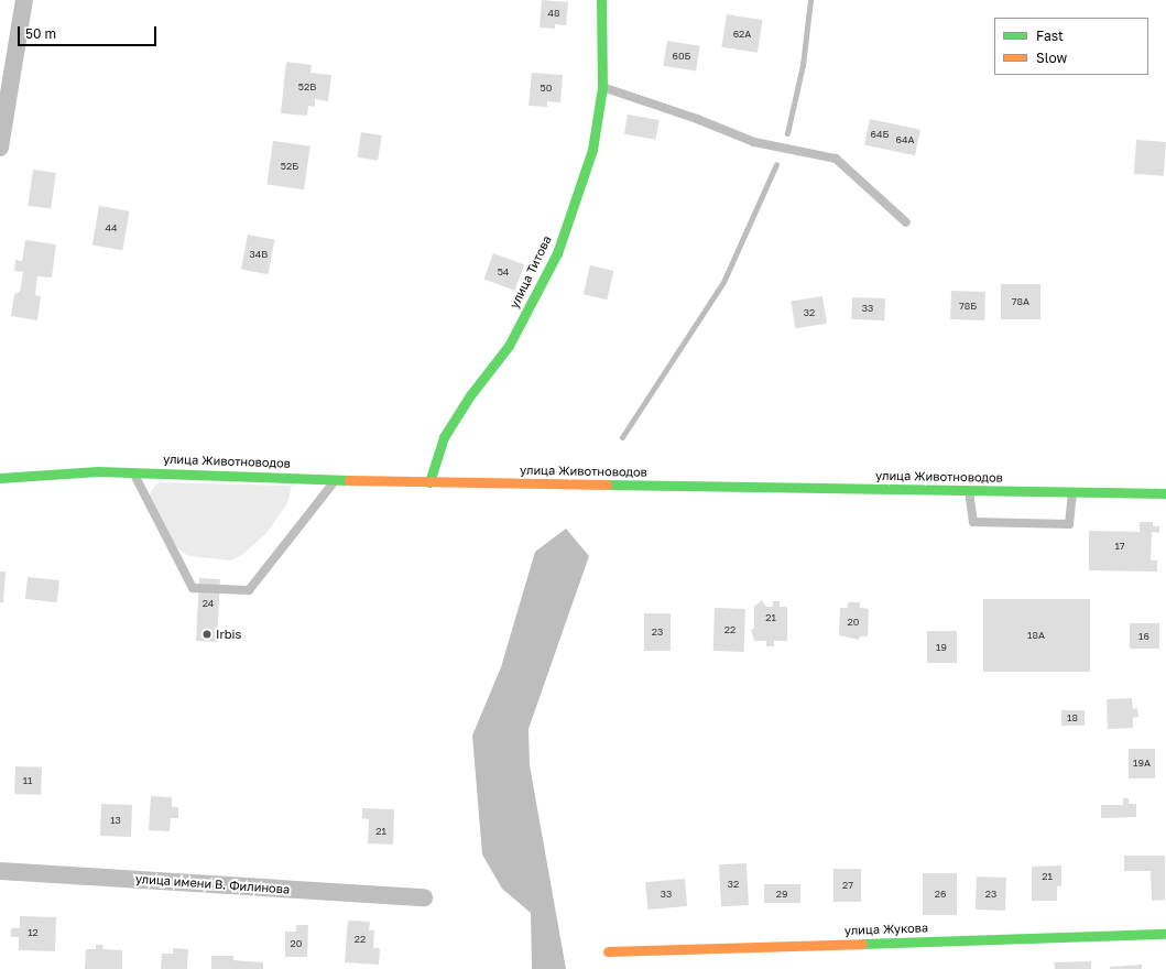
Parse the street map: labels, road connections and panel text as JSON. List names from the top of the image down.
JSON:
{
  "streets": {
    "main road": ["улица Титова", "улица Животноводов", "улица Жукова"],
    "street": ["улица имени В. Филинова"]
  },
  "crossings": [
    ["улица Титова", "улица Животноводов"]
  ],
  "places": ["Irbis"],
  "house_numbers": [
    "48",
    "62А",
    "60Б",
    "52В",
    "50",
    "64Б",
    "64А",
    "52Б",
    "44",
    "34В",
    "54",
    "78А",
    "78Б",
    "33",
    "32",
    "17",
    "24",
    "21",
    "20",
    "22",
    "23",
    "18А",
    "16",
    "19",
    "18",
    "19А",
    "11",
    "13",
    "21",
    "21",
    "32",
    "27",
    "33",
    "29",
    "26",
    "23",
    "12",
    "22",
    "20"
  ],
  "legend": ["Fast", "Slow"],
  "scale_bar": "50 m"
}
